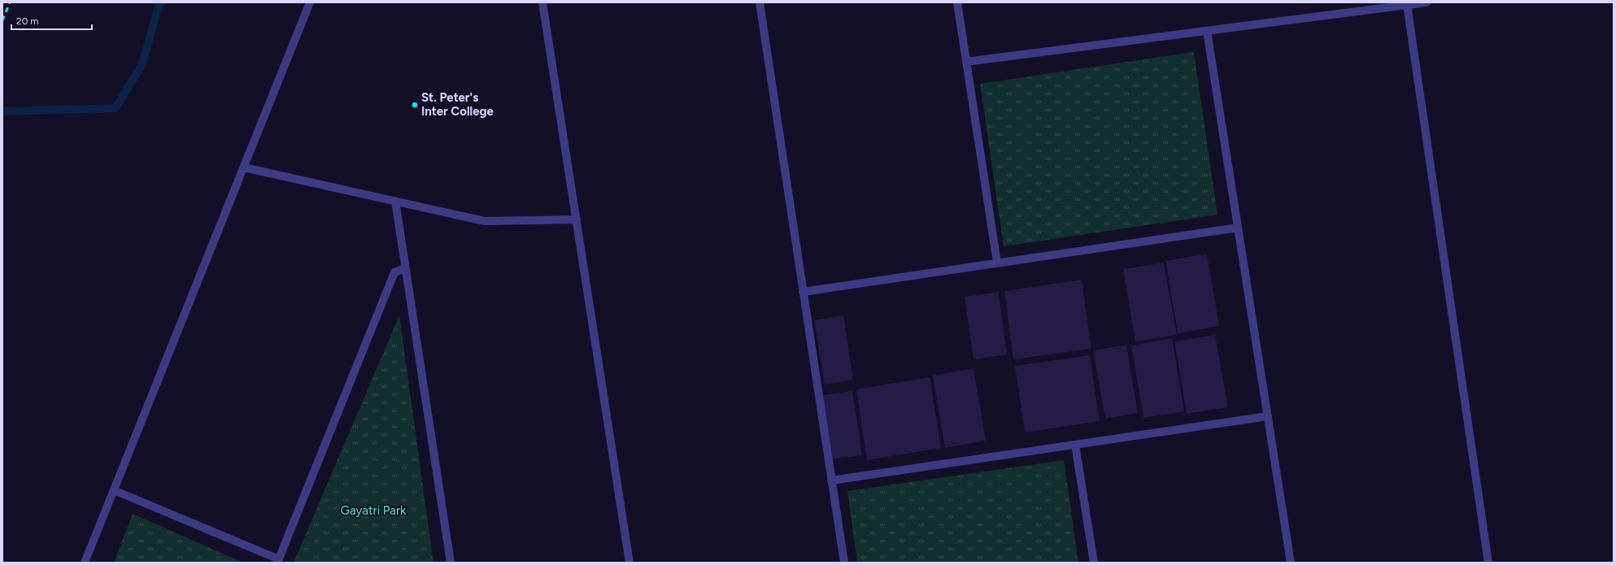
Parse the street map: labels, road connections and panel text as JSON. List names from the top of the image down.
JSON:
{
  "parks": ["Gayatri Park"],
  "places": ["St. Peter's Inter College"],
  "scale_bar": "20 m"
}
